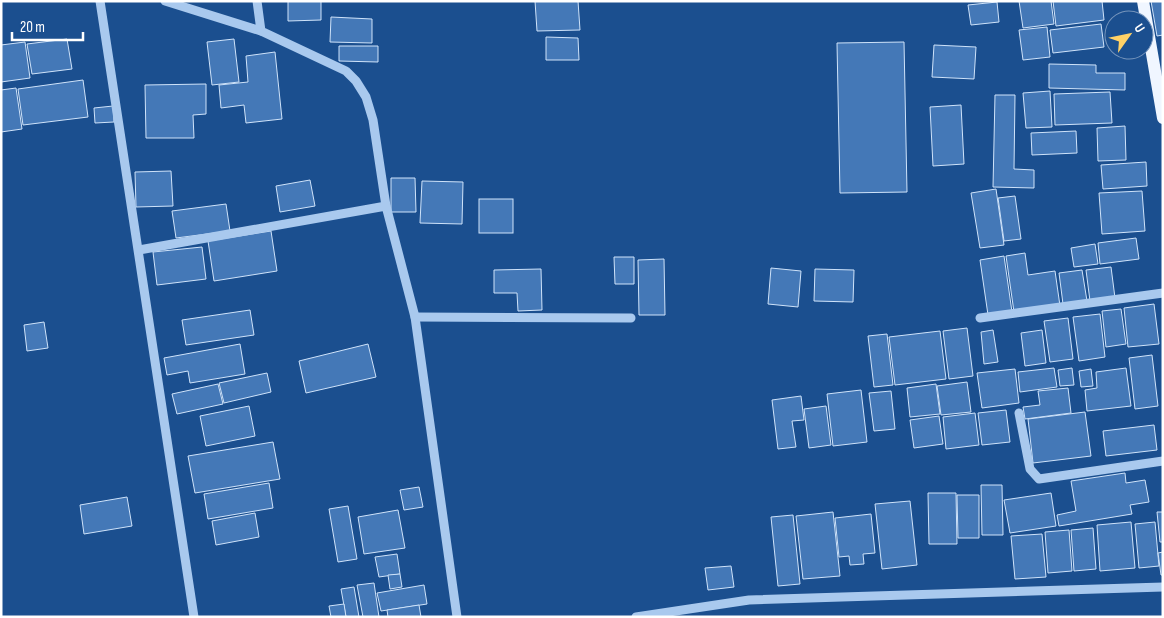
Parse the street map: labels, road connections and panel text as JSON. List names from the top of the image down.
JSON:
{
  "scale_bar": "20 m",
  "north": "top right"
}
